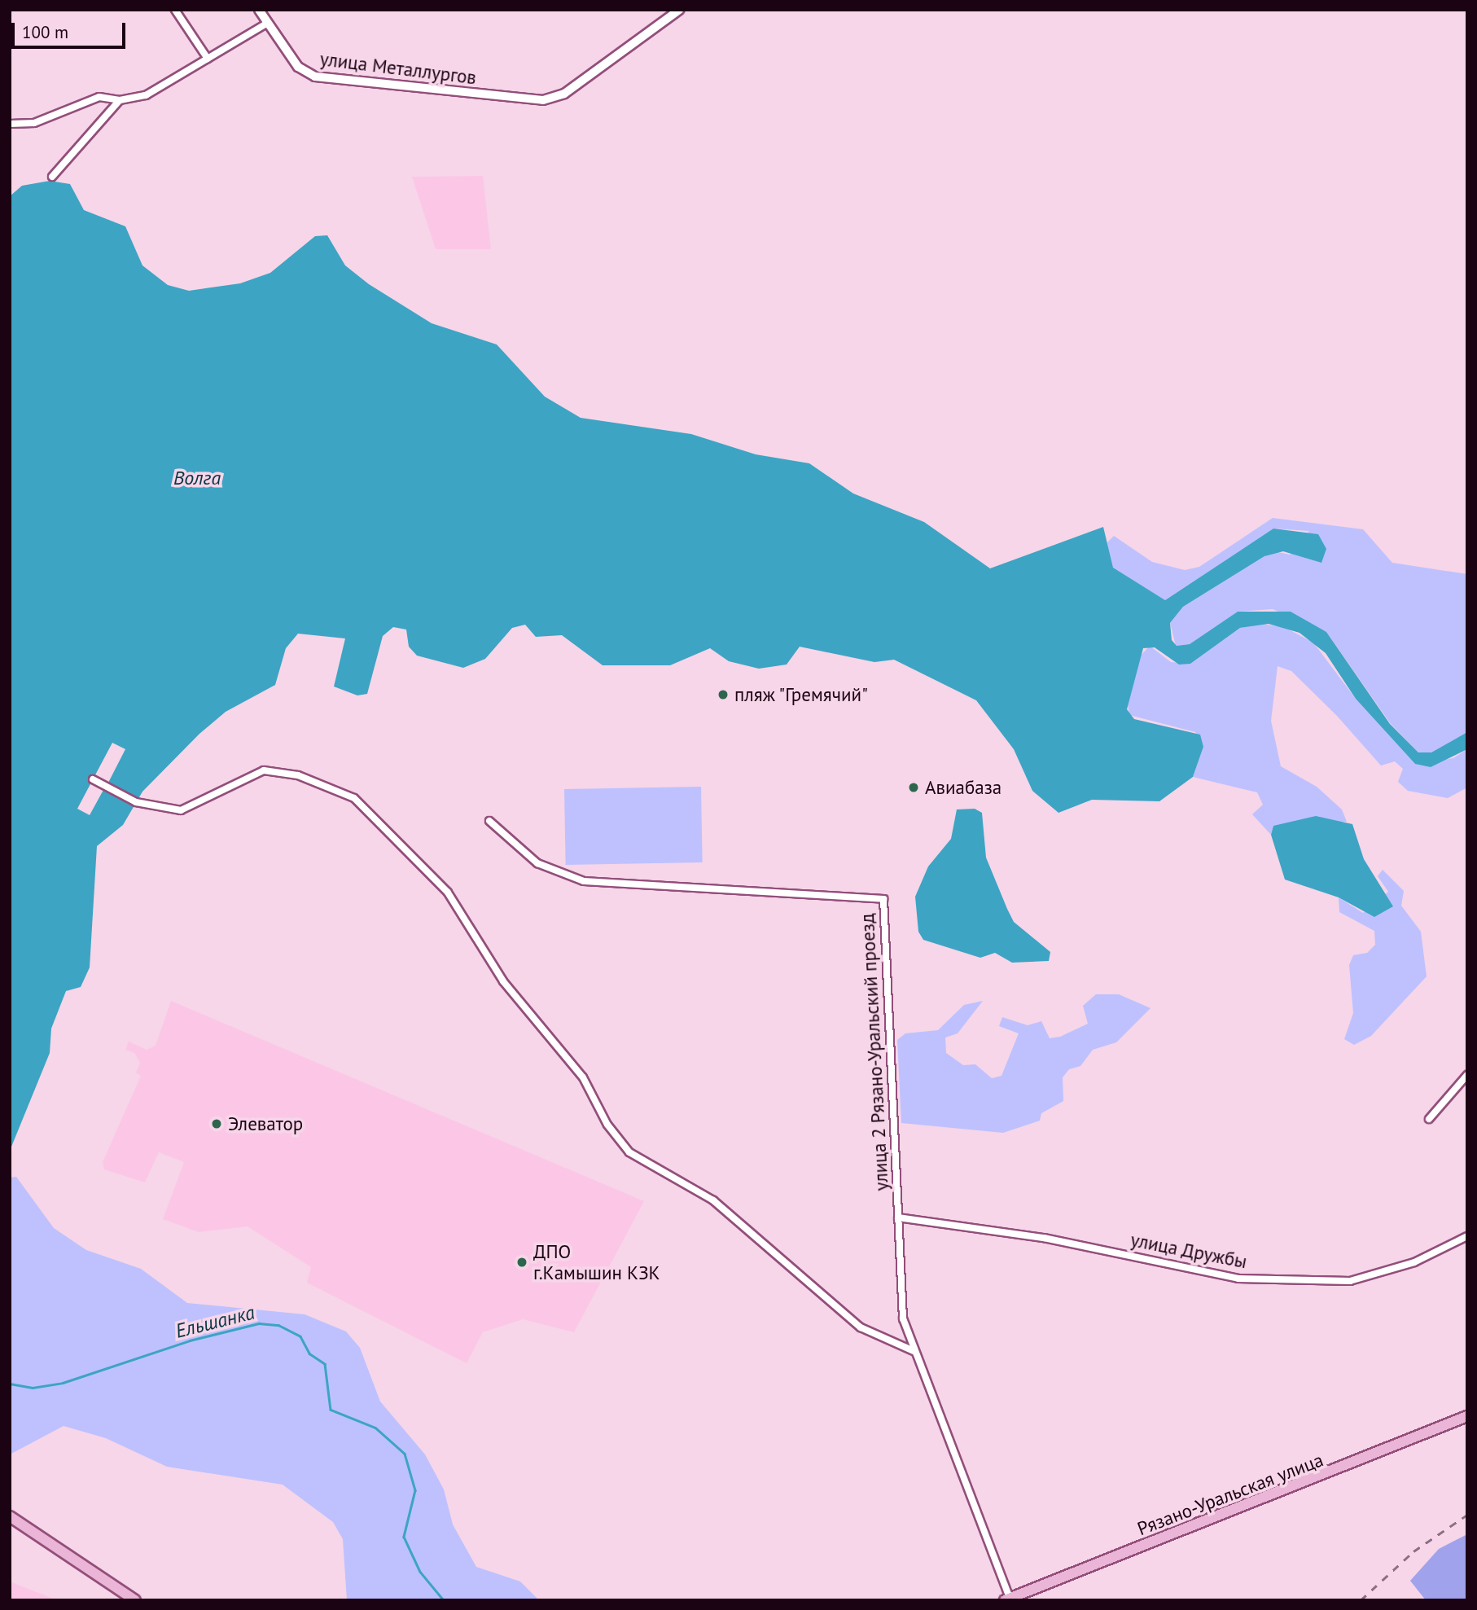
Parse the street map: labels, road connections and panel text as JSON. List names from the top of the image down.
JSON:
{
  "streets": {
    "main road": ["Рязано-Уральская улица"],
    "street": ["улица Металлургов", "улица 2 Рязано-Уральский проезд", "улица Дружбы"]
  },
  "crossings": [
    ["улица 2 Рязано-Уральский проезд", "улица Дружбы"],
    ["улица 2 Рязано-Уральский проезд", "Рязано-Уральская улица"]
  ],
  "water": ["Волга", "Ельшанка"],
  "places": [
    "пляж \"Гремячий\"",
    "Авиабаза",
    "Элеватор",
    "ДПО г.Камышин КЗК"
  ],
  "scale_bar": "100 m"
}
